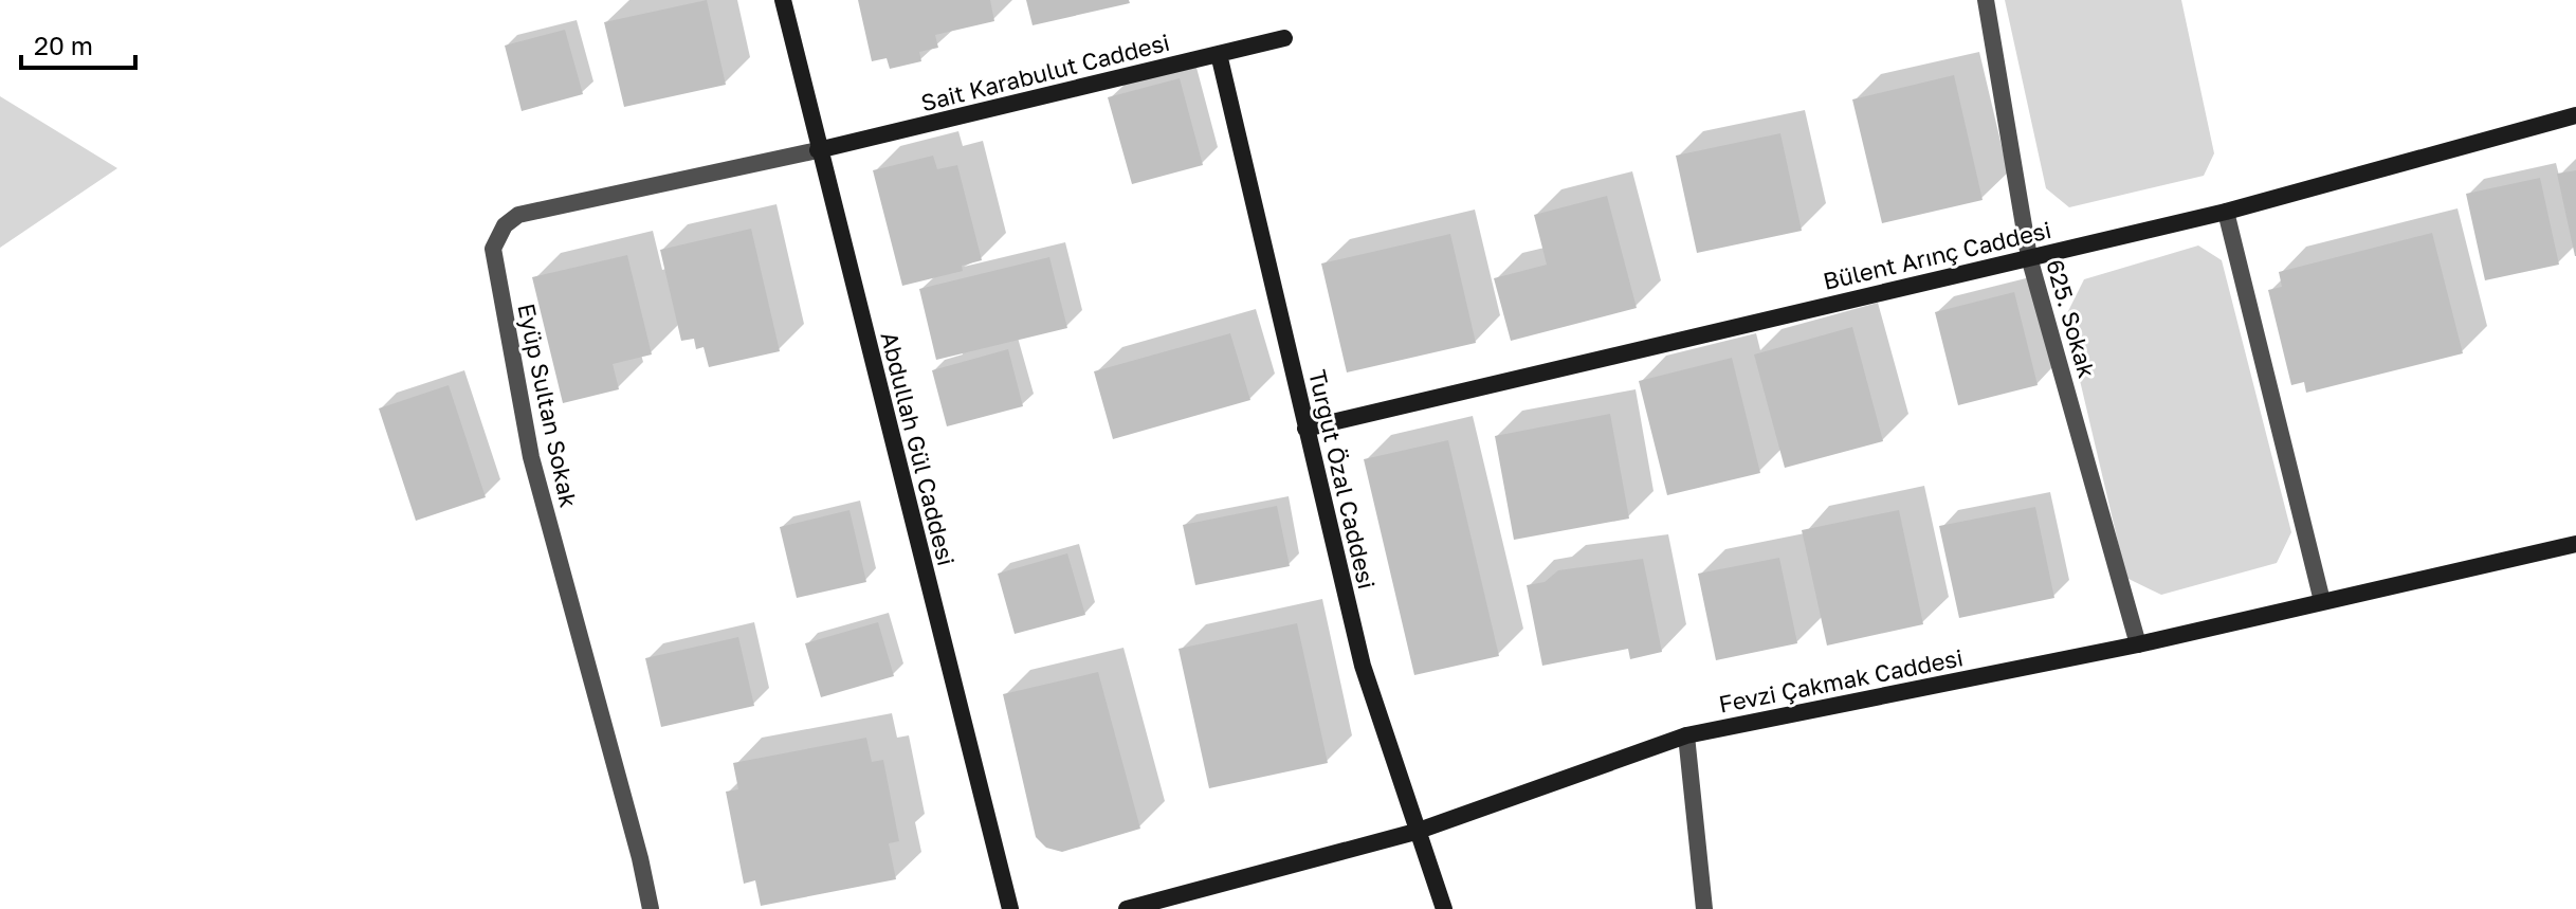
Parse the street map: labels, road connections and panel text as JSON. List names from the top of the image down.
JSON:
{
  "streets": {
    "street": [
      "Sait Karabulut Caddesi",
      "Bülent Arınç Caddesi",
      "625. Sokak",
      "Eyüp Sultan Sokak",
      "Abdullah Gül Caddesi",
      "Turgut Özal Caddesi",
      "Fevzi Çakmak Caddesi"
    ]
  },
  "crossings": [
    ["Sait Karabulut Caddesi", "Eyüp Sultan Sokak"],
    ["Sait Karabulut Caddesi", "Abdullah Gül Caddesi"],
    ["Sait Karabulut Caddesi", "Turgut Özal Caddesi"],
    ["Bülent Arınç Caddesi", "625. Sokak"],
    ["Bülent Arınç Caddesi", "Turgut Özal Caddesi"],
    ["625. Sokak", "Fevzi Çakmak Caddesi"],
    ["Eyüp Sultan Sokak", "Abdullah Gül Caddesi"],
    ["Turgut Özal Caddesi", "Fevzi Çakmak Caddesi"]
  ],
  "scale_bar": "20 m"
}
